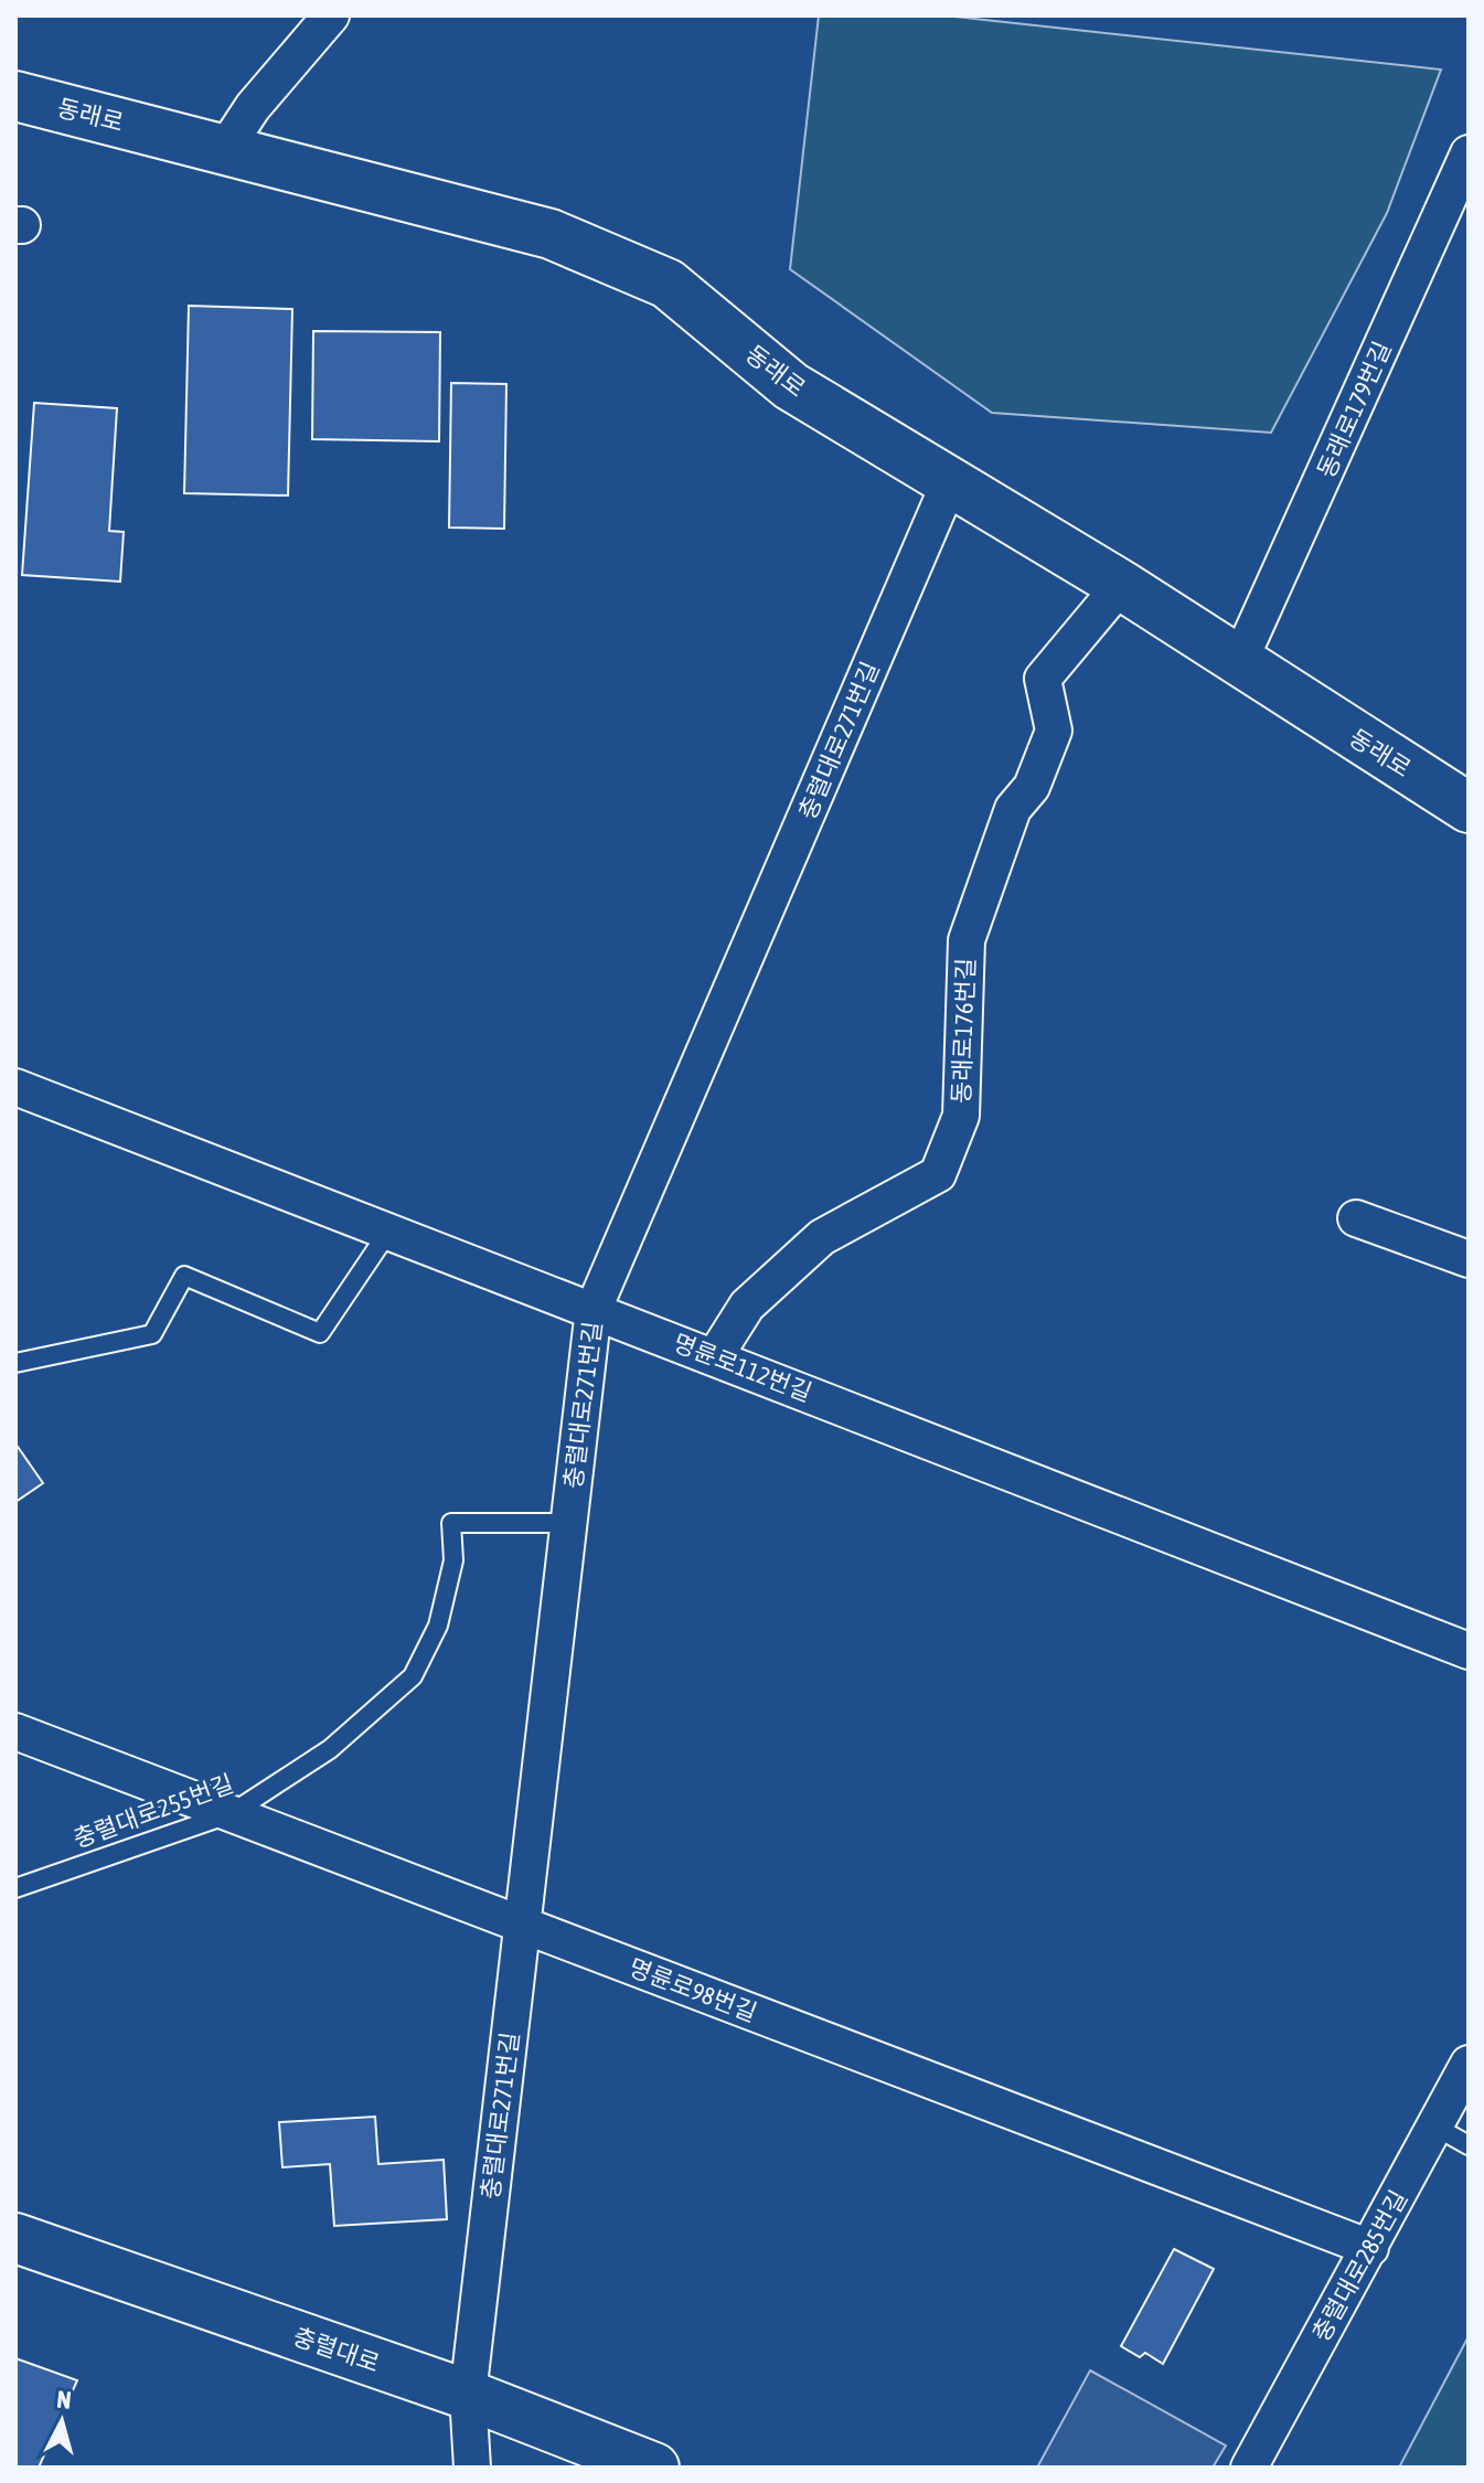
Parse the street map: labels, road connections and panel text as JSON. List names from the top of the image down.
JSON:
{
  "streets": {
    "main road": ["동래로", "충렬대로"],
    "street": [
      "동래로179번길",
      "충렬대로271번길",
      "동래로176번길",
      "명륜로112번길",
      "명륜로98번길",
      "충렬대로285번길"
    ],
    "lane": ["충렬대로255번길"]
  },
  "crossings": [
    ["동래로", "동래로179번길"],
    ["동래로", "충렬대로271번길"],
    ["동래로", "동래로176번길"],
    ["충렬대로271번길", "명륜로112번길"],
    ["충렬대로271번길", "충렬대로255번길"],
    ["충렬대로271번길", "명륜로98번길"],
    ["충렬대로271번길", "충렬대로"],
    ["동래로176번길", "명륜로112번길"],
    ["충렬대로255번길", "명륜로98번길"],
    ["명륜로98번길", "충렬대로285번길"]
  ],
  "north": "top"
}
